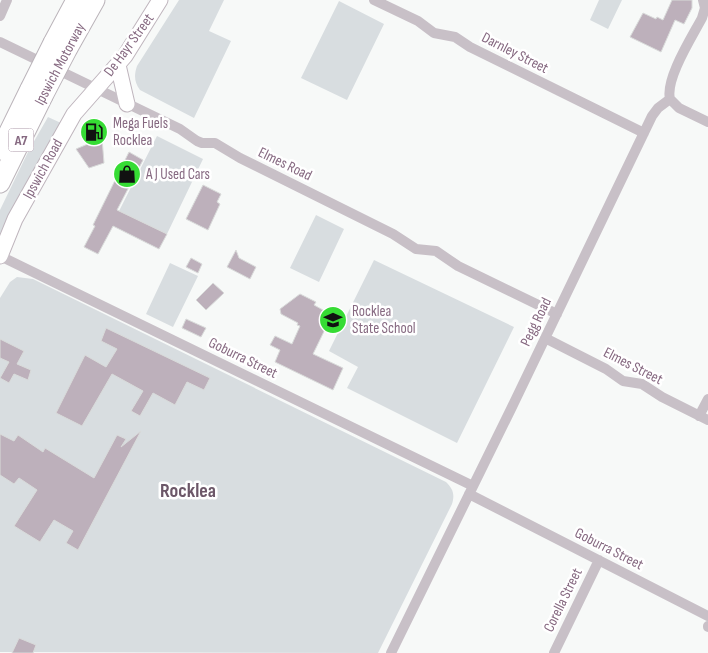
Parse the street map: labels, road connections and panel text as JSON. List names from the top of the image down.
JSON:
{
  "streets": {
    "highway": ["Ipswich Motorway", "A7"],
    "street": [
      "De Hayr Street",
      "Darnley Street",
      "Elmes Road",
      "Ipswich Road",
      "Pegg Road",
      "Goburra Street",
      "Elmes Street",
      "Corella Street"
    ]
  },
  "crossings": [
    ["De Hayr Street", "Elmes Road"],
    ["De Hayr Street", "Ipswich Road"],
    ["Darnley Street", "Pegg Road"],
    ["Elmes Road", "Ipswich Road"],
    ["Elmes Road", "Pegg Road"],
    ["Ipswich Road", "Goburra Street"],
    ["Pegg Road", "Goburra Street"],
    ["Pegg Road", "Elmes Street"],
    ["Goburra Street", "Corella Street"]
  ],
  "districts": ["Rocklea"],
  "places": {
    "fuel station": ["Mega Fuels Rocklea"],
    "shop": ["A J Used Cars"],
    "school or university": ["Rocklea State School"]
  }
}
